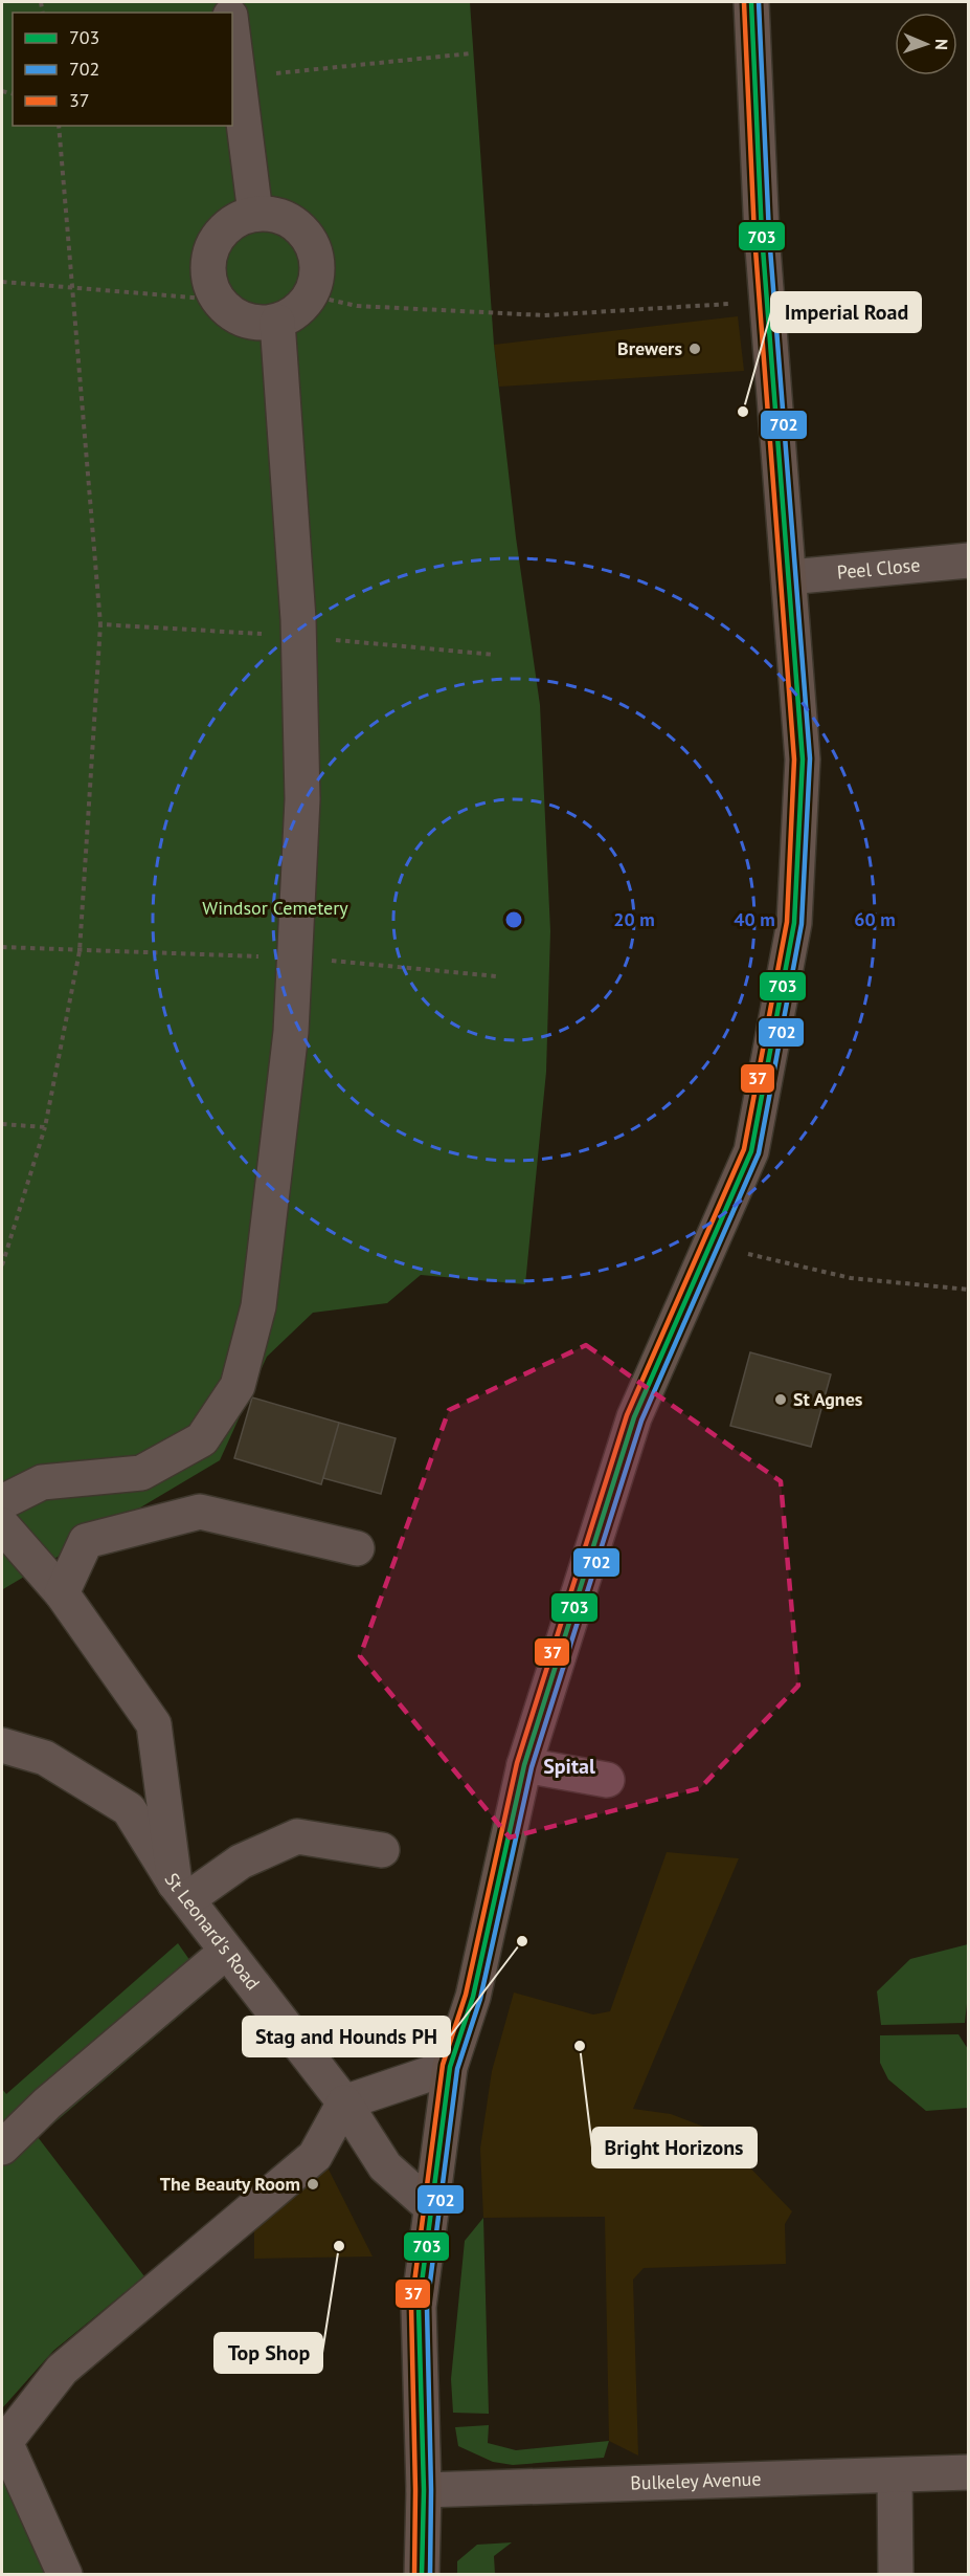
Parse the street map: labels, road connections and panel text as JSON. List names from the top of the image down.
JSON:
{
  "streets": {
    "street": ["Peel Close", "St Leonard's Road", "Bulkeley Avenue"]
  },
  "districts": ["Spital"],
  "parks": ["Windsor Cemetery"],
  "places": [
    "Brewers",
    "Imperial Road",
    "St Agnes",
    "Stag and Hounds PH",
    "Bright Horizons",
    "The Beauty Room",
    "Top Shop"
  ],
  "lines": ["transit line 703", "transit line 702", "transit line 37"],
  "legend": ["703", "702", "37"],
  "north": "right",
  "rings": ["20 m", "40 m", "60 m"]
}
